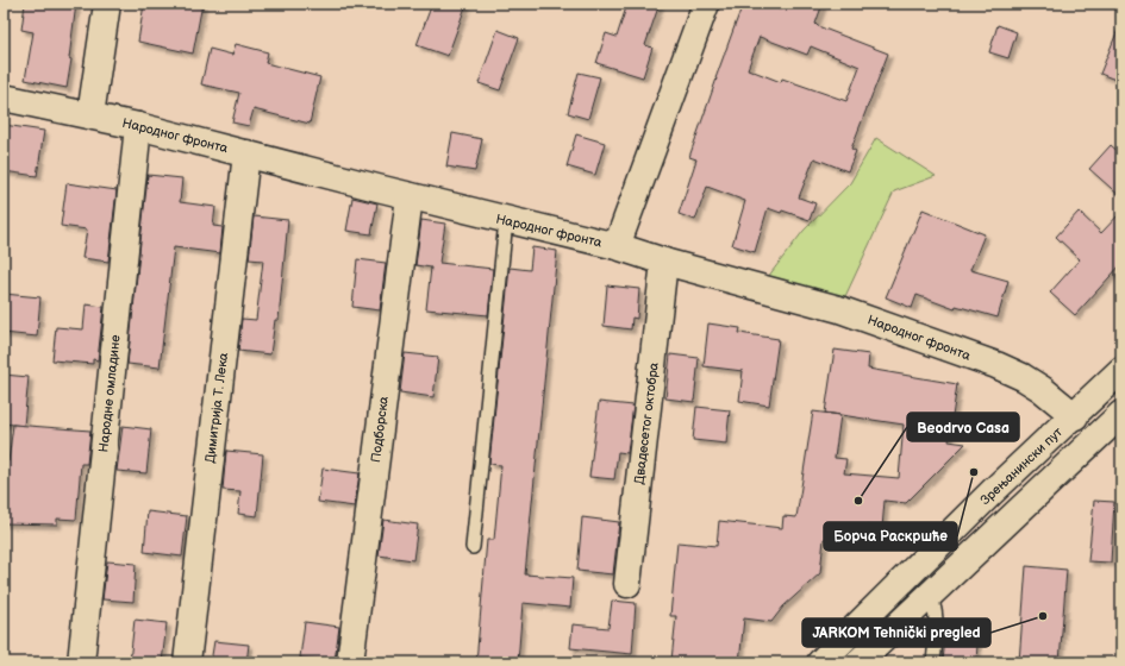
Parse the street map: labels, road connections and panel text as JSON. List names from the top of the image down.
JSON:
{
  "streets": {
    "street": [
      "Народног фронта",
      "Народне омладине",
      "Димитрија Т. Лека",
      "Двадесетог октобра",
      "Подборска",
      "Зрењанински пут"
    ]
  },
  "crossings": [
    ["Народног фронта", "Народне омладине"],
    ["Народног фронта", "Димитрија Т. Лека"],
    ["Народног фронта", "Двадесетог октобра"],
    ["Народног фронта", "Подборска"],
    ["Народног фронта", "Зрењанински пут"]
  ],
  "places": ["Борча Раскршће", "Beodrvo Casa", "JARKOM Tehnički pregled"]
}
